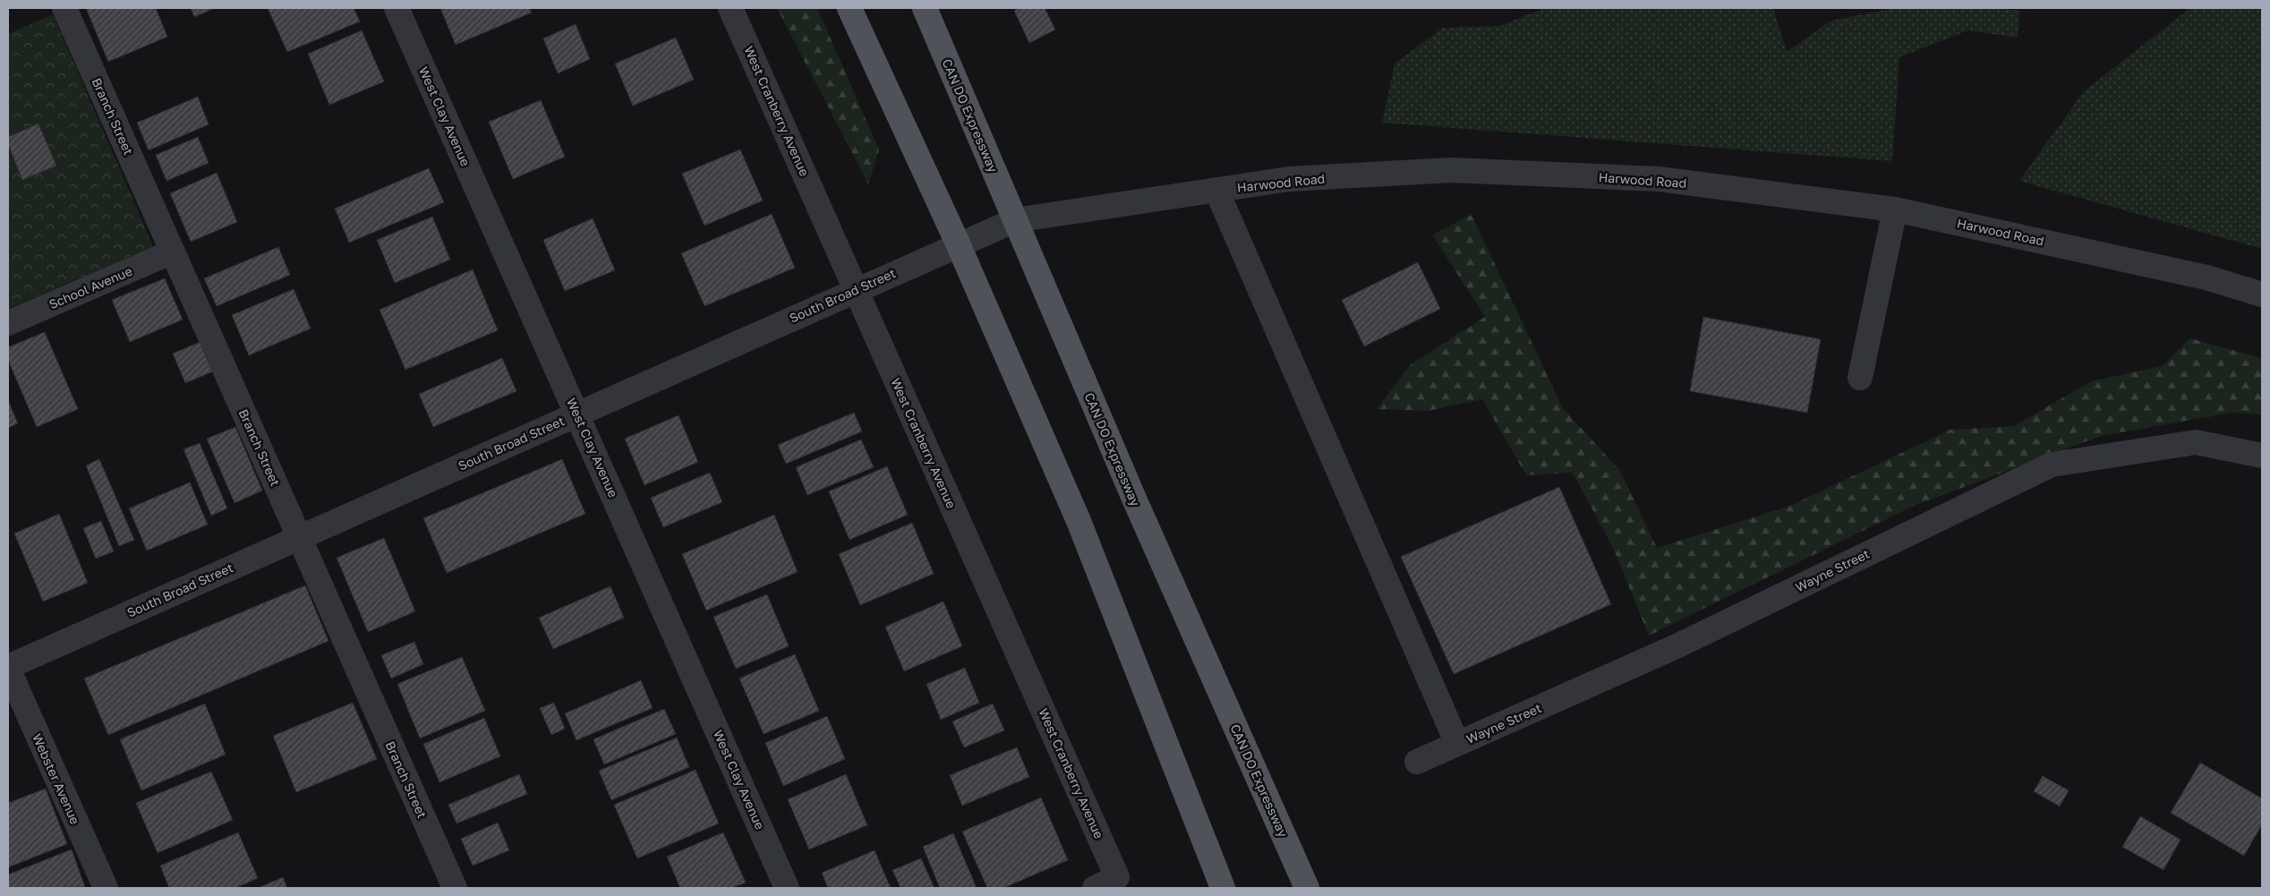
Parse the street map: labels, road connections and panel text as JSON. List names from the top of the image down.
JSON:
{
  "streets": {
    "main road": ["CAN DO Expressway"],
    "street": [
      "West Cranberry Avenue",
      "Branch Street",
      "West Clay Avenue",
      "Harwood Road",
      "School Avenue",
      "South Broad Street",
      "Wayne Street",
      "Webster Avenue"
    ]
  },
  "crossings": [
    ["West Cranberry Avenue", "South Broad Street"],
    ["CAN DO Expressway", "Harwood Road"],
    ["CAN DO Expressway", "South Broad Street"],
    ["Branch Street", "School Avenue"],
    ["Branch Street", "South Broad Street"],
    ["West Clay Avenue", "South Broad Street"],
    ["Harwood Road", "South Broad Street"],
    ["South Broad Street", "Webster Avenue"]
  ]
}
